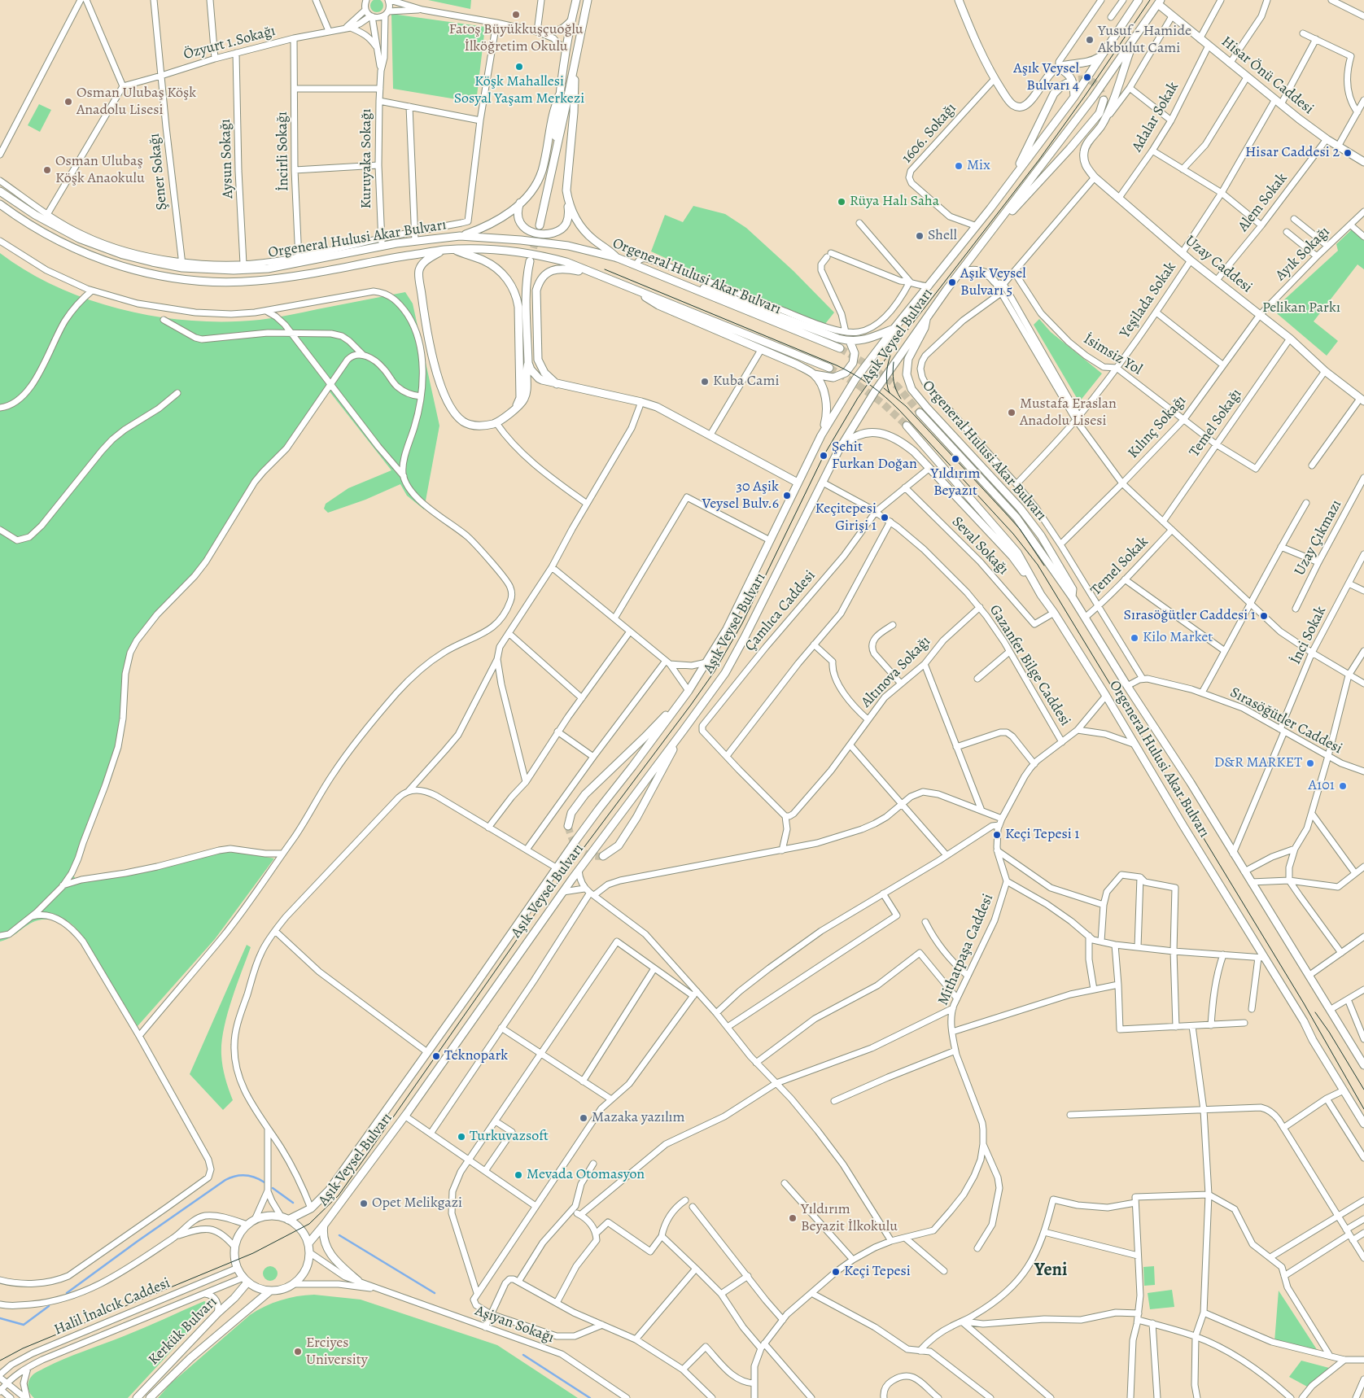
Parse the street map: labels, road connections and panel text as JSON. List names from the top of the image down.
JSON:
{
  "streets": {
    "main road": [
      "Hisar Önü Caddesi",
      "Orgeneral Hulusi Akar Bulvarı",
      "Uzay Caddesi",
      "Aşık Veysel Bulvarı",
      "Kerkük Bulvarı"
    ],
    "street": [
      "Özyurt 1.Sokağı",
      "Adalar Sokak",
      "1606. Sokağı",
      "İncirli Sokağı",
      "Aysun Sokağı",
      "Kuruyaka Sokağı",
      "Şener Sokağı",
      "Alem Sokak",
      "Ayık Sokağı",
      "Yeşilada Sokak",
      "İsimsiz Yol",
      "Temel Sokağı",
      "Kılınç Sokağı",
      "Uzay Çıkmazı",
      "Seval Sokağı",
      "Temel Sokak",
      "Çamlıca Caddesi",
      "İnci Sokak",
      "Gazanfer Bilge Caddesi",
      "Altınova Sokağı",
      "Sırasöğütler Caddesi",
      "Mithatpaşa Caddesi",
      "Halil İnalcık Caddesi",
      "Aşiyan Sokağı"
    ]
  },
  "crossings": [
    ["Özyurt 1.Sokağı", "İncirli Sokağı"],
    ["Özyurt 1.Sokağı", "Aysun Sokağı"],
    ["Özyurt 1.Sokağı", "Kuruyaka Sokağı"],
    ["Özyurt 1.Sokağı", "Şener Sokağı"],
    ["Hisar Önü Caddesi", "Adalar Sokak"],
    ["Hisar Önü Caddesi", "Alem Sokak"],
    ["Hisar Önü Caddesi", "Yeşilada Sokak"],
    ["Hisar Önü Caddesi", "Aşık Veysel Bulvarı"],
    ["Adalar Sokak", "Uzay Caddesi"],
    ["1606. Sokağı", "Aşık Veysel Bulvarı"],
    ["İncirli Sokağı", "Orgeneral Hulusi Akar Bulvarı"],
    ["Kuruyaka Sokağı", "Orgeneral Hulusi Akar Bulvarı"],
    ["Şener Sokağı", "Orgeneral Hulusi Akar Bulvarı"],
    ["Alem Sokak", "Uzay Caddesi"],
    ["Orgeneral Hulusi Akar Bulvarı", "Aşık Veysel Bulvarı"],
    ["Orgeneral Hulusi Akar Bulvarı", "Seval Sokağı"],
    ["Orgeneral Hulusi Akar Bulvarı", "Temel Sokak"],
    ["Orgeneral Hulusi Akar Bulvarı", "İnci Sokak"],
    ["Orgeneral Hulusi Akar Bulvarı", "Mithatpaşa Caddesi"],
    ["Ayık Sokağı", "Uzay Caddesi"],
    ["Ayık Sokağı", "Kılınç Sokağı"],
    ["Uzay Caddesi", "Yeşilada Sokak"],
    ["Uzay Caddesi", "Aşık Veysel Bulvarı"],
    ["Uzay Caddesi", "İsimsiz Yol"],
    ["Uzay Caddesi", "Temel Sokağı"],
    ["Uzay Caddesi", "Kılınç Sokağı"],
    ["Yeşilada Sokak", "İsimsiz Yol"],
    ["Aşık Veysel Bulvarı", "Gazanfer Bilge Caddesi"],
    ["Aşık Veysel Bulvarı", "Halil İnalcık Caddesi"],
    ["Aşık Veysel Bulvarı", "Aşiyan Sokağı"],
    ["Aşık Veysel Bulvarı", "Kerkük Bulvarı"],
    ["İsimsiz Yol", "Temel Sokağı"],
    ["İsimsiz Yol", "Kılınç Sokağı"],
    ["Seval Sokağı", "Çamlıca Caddesi"],
    ["Çamlıca Caddesi", "Gazanfer Bilge Caddesi"],
    ["İnci Sokak", "Sırasöğütler Caddesi"],
    ["Gazanfer Bilge Caddesi", "Altınova Sokağı"],
    ["Gazanfer Bilge Caddesi", "Mithatpaşa Caddesi"],
    ["Halil İnalcık Caddesi", "Aşiyan Sokağı"],
    ["Halil İnalcık Caddesi", "Kerkük Bulvarı"],
    ["Aşiyan Sokağı", "Kerkük Bulvarı"]
  ],
  "districts": ["Yeni"],
  "parks": ["Pelikan Parkı"],
  "places": [
    "Fatoş Büyükkuşçuoğlu İlköğretim Okulu",
    "Yusuf - Hamide Akbulut Cami",
    "Köşk Mahallesi Sosyal Yaşam Merkezi",
    "Aşık Veysel Bulvarı 4",
    "Osman Ulubaş Köşk Anadolu Lisesi",
    "Hisar Caddesi 2",
    "Mix",
    "Osman Ulubaş Köşk Anaokulu",
    "Rüya Halı Saha",
    "Shell",
    "Aşık Veysel Bulvarı 5",
    "Kuba Cami",
    "Mustafa Eraslan Anadolu Lisesi",
    "Şehit Furkan Doğan",
    "Yıldırım Beyazıt",
    "30 Aşik Veysel Bulv.6",
    "Keçitepesi Girişi 1",
    "Sırasöğütler Caddesi 1",
    "Kilo Market",
    "D&R MARKET",
    "A101",
    "Keçi Tepesi 1",
    "Teknopark",
    "Mazaka yazılım",
    "Turkuvazsoft",
    "Mevada Otomasyon",
    "Opet Melikgazi",
    "Yıldırım Beyazit İlkokulu",
    "Keçi Tepesi",
    "Erciyes University"
  ]
}
